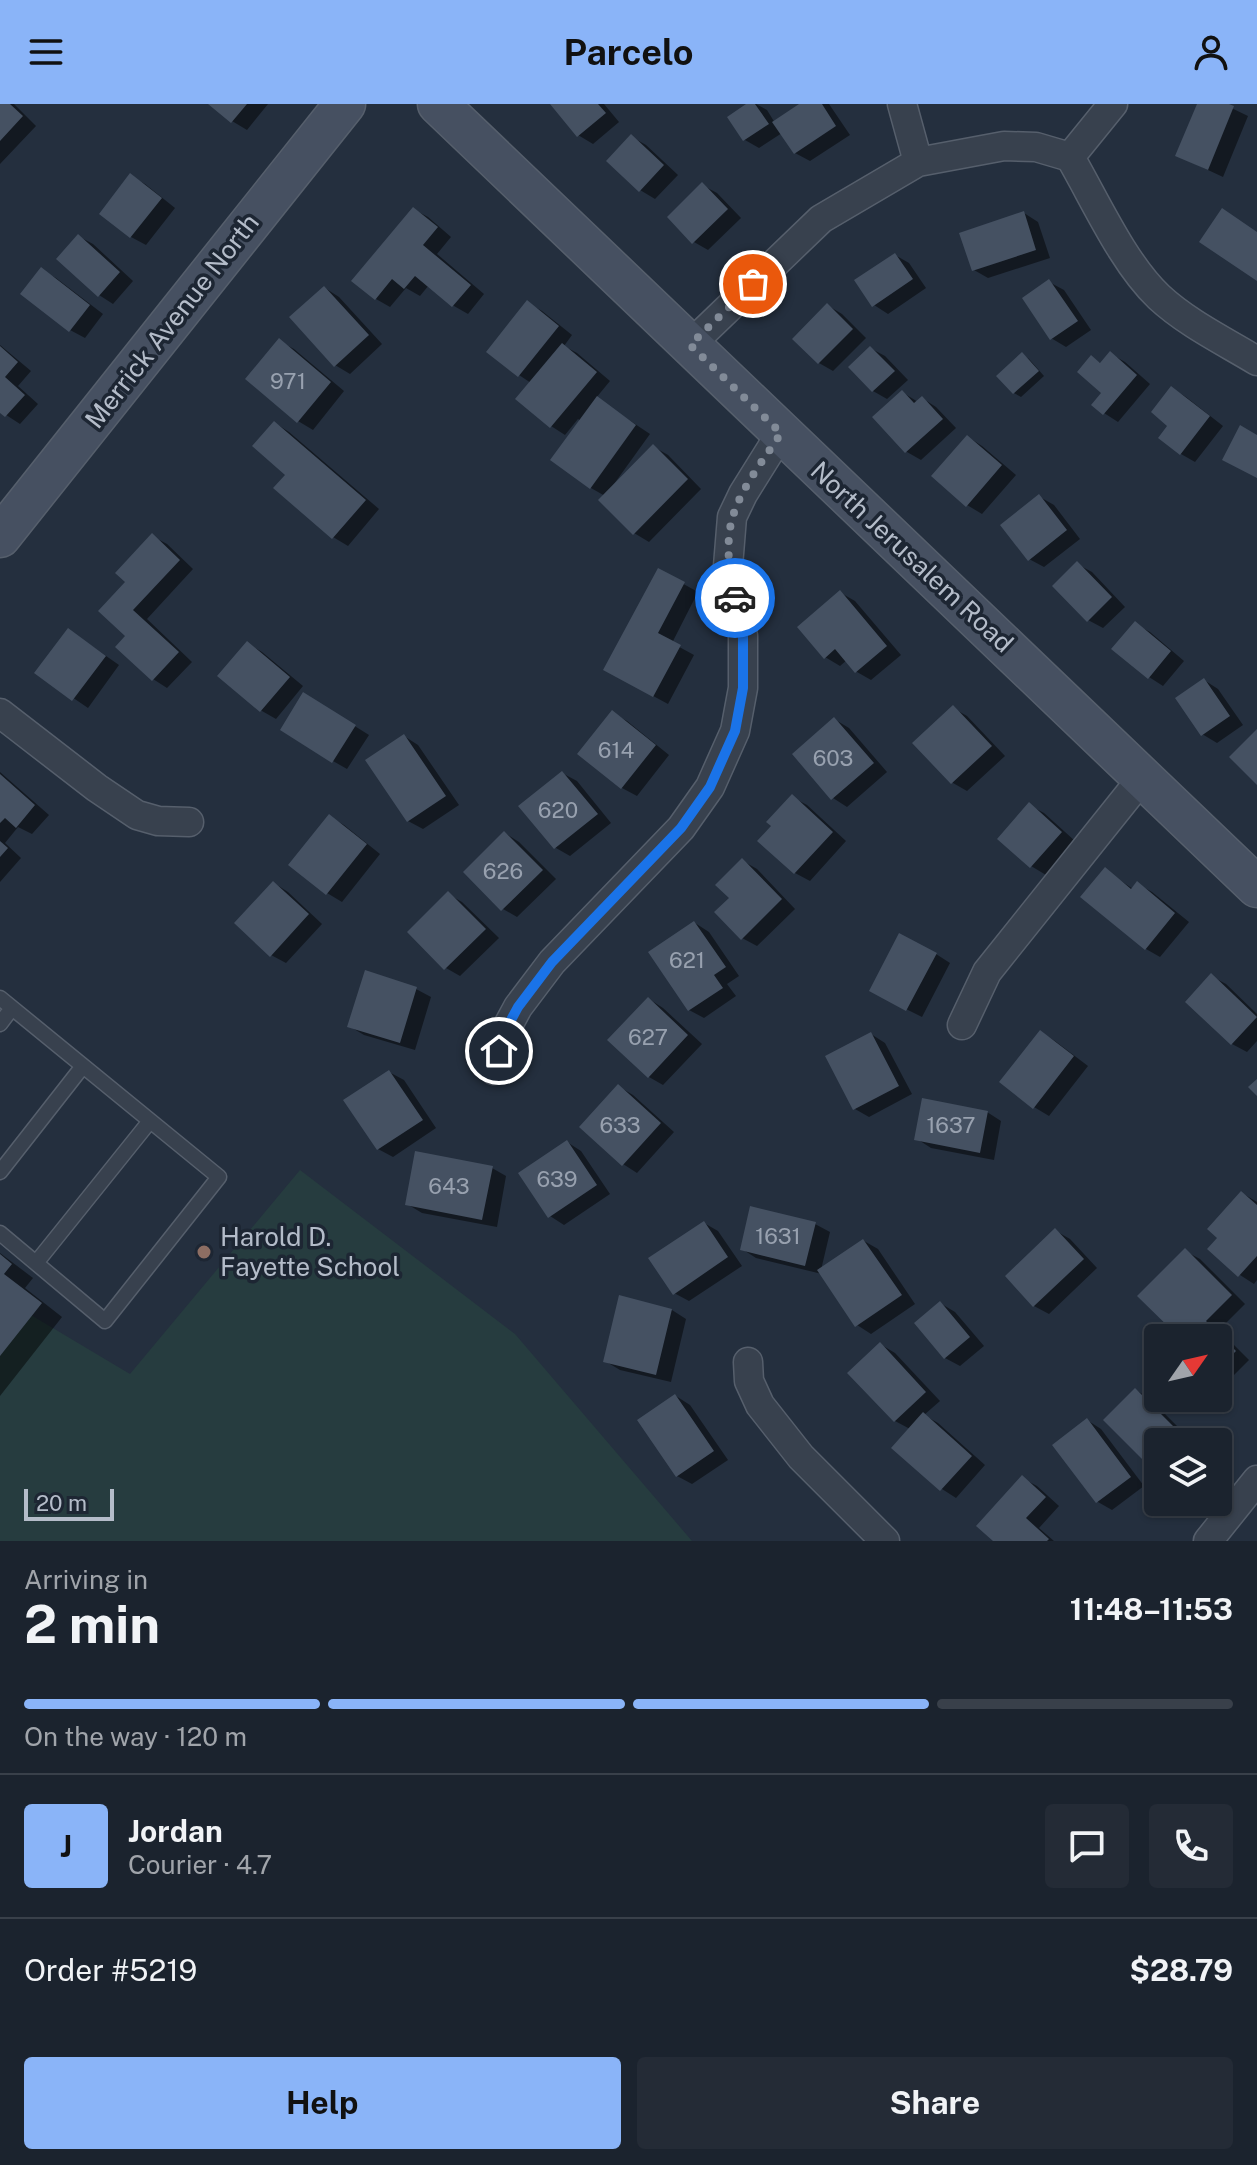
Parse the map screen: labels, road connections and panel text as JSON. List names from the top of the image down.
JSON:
{
  "streets": {
    "main road": ["Merrick Avenue North", "North Jerusalem Road"]
  },
  "places": ["Harold D. Fayette School"],
  "house_numbers": [
    "971",
    "614",
    "603",
    "620",
    "626",
    "621",
    "627",
    "633",
    "1637",
    "639",
    "643",
    "1631"
  ],
  "scale_bar": "20 m",
  "north": "top right",
  "page": {
    "header": "Parcelo",
    "scale": "20 m",
    "heading": ["2 min", "Arriving in", "11:48–11:53"],
    "panel": [
      "Jordan",
      "Courier · 4.7",
      "Order #5219",
      "$28.79"
    ],
    "bar": "On the way · 120 m",
    "round": "J",
    "buttons": ["Help", "Share"]
  }
}
